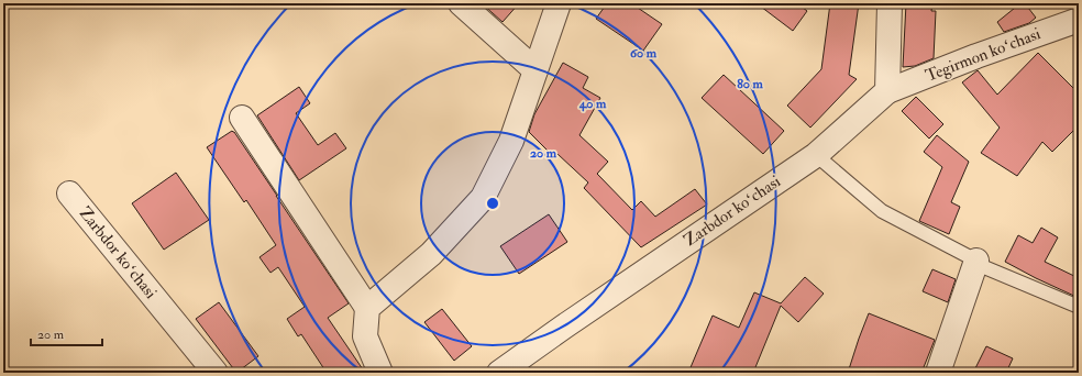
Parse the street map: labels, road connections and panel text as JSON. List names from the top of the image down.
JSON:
{
  "streets": {
    "street": ["Tegirmon koʻchasi", "Zarbdor koʻchasi"]
  },
  "crossings": [
    ["Tegirmon koʻchasi", "Zarbdor koʻchasi"]
  ],
  "scale_bar": "20 m",
  "rings": [
    "60 m",
    "80 m",
    "40 m",
    "20 m"
  ]
}
